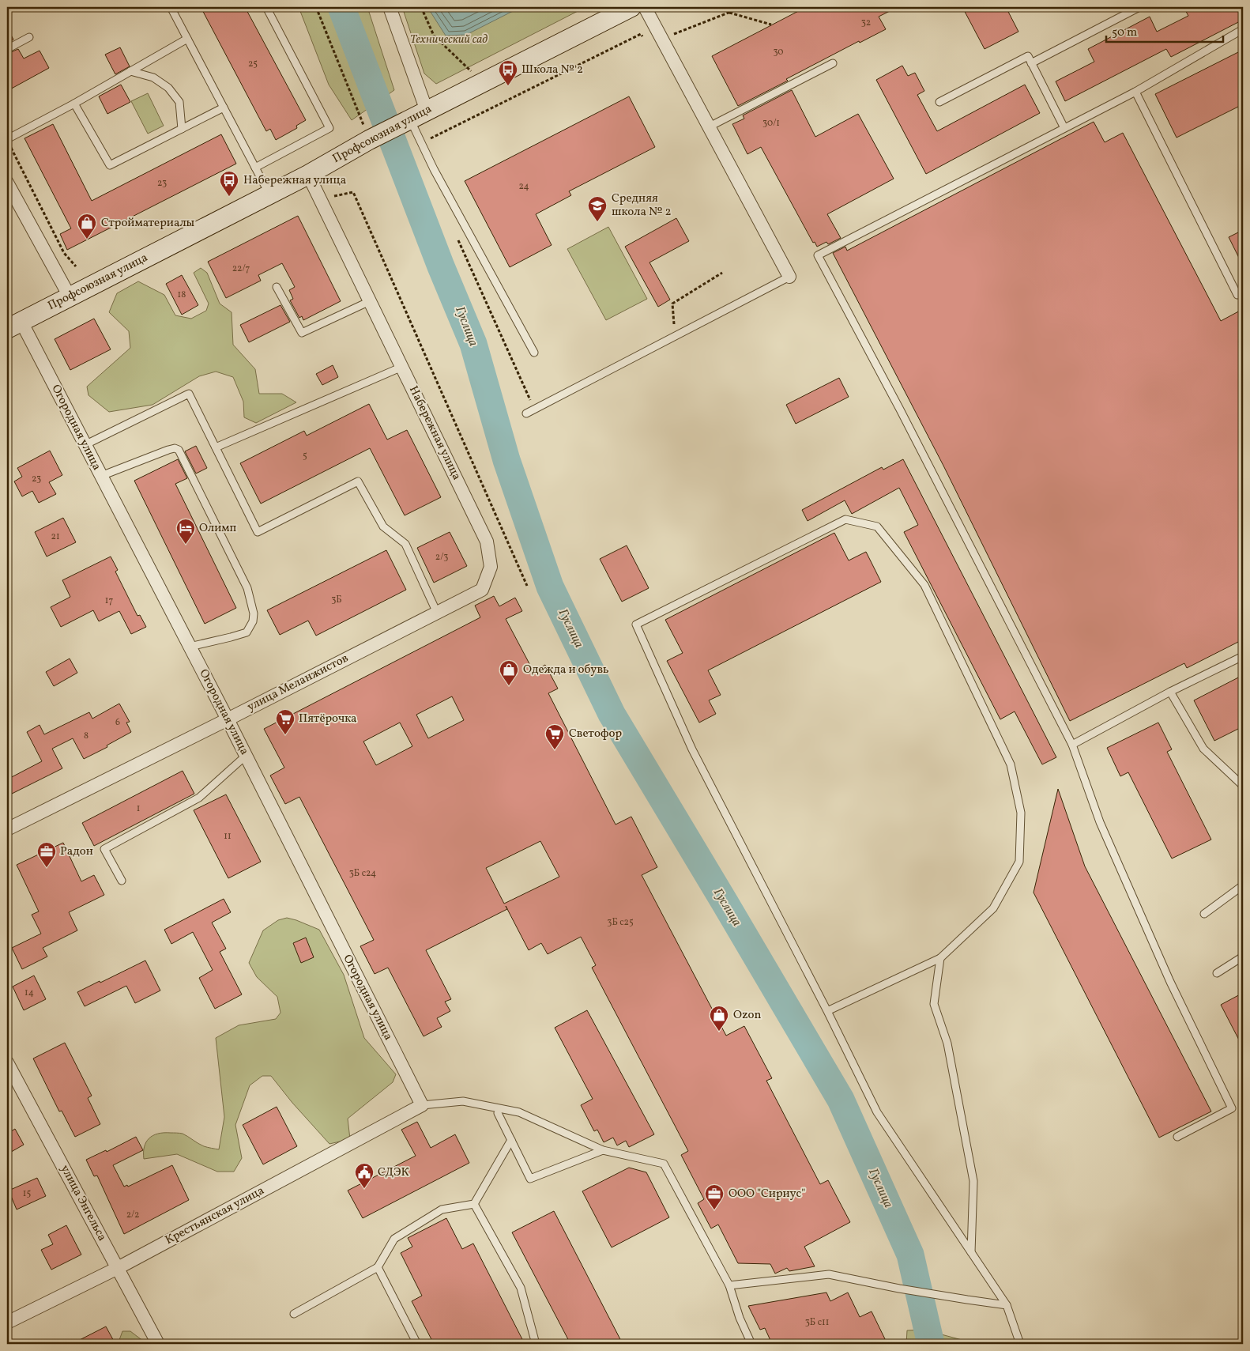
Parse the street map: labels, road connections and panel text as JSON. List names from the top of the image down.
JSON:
{
  "streets": {
    "main road": ["Профсоюзная улица"],
    "street": [
      "Огородная улица",
      "Набережная улица",
      "улица Меланжистов",
      "улица Энгельса",
      "Крестьянская улица"
    ]
  },
  "crossings": [
    ["Профсоюзная улица", "Огородная улица"],
    ["Профсоюзная улица", "Набережная улица"],
    ["Огородная улица", "улица Меланжистов"],
    ["Огородная улица", "Крестьянская улица"],
    ["Набережная улица", "улица Меланжистов"],
    ["улица Энгельса", "Крестьянская улица"]
  ],
  "water": ["Гуслица"],
  "parks": ["Технический сад"],
  "places": {
    "bus stop": ["Школа № 2", "Набережная улица"],
    "school or university": ["Средняя школа № 2"],
    "shop": ["Стройматериалы", "Одежда и обувь", "Ozon"],
    "hotel": ["Олимп"],
    "supermarket": ["Пятёрочка", "Светофор"],
    "office": ["Радон", "ООО \"Сириус\""],
    "public building": ["СДЭК"]
  },
  "house_numbers": [
    "32",
    "30",
    "25",
    "30/1",
    "23",
    "24",
    "22/7",
    "18",
    "5",
    "23",
    "21",
    "2/3",
    "3Б",
    "17",
    "6",
    "8",
    "1",
    "11",
    "3Б с24",
    "3Б с25",
    "14",
    "15",
    "2/2",
    "3Б с11"
  ],
  "scale_bar": "50 m"
}
